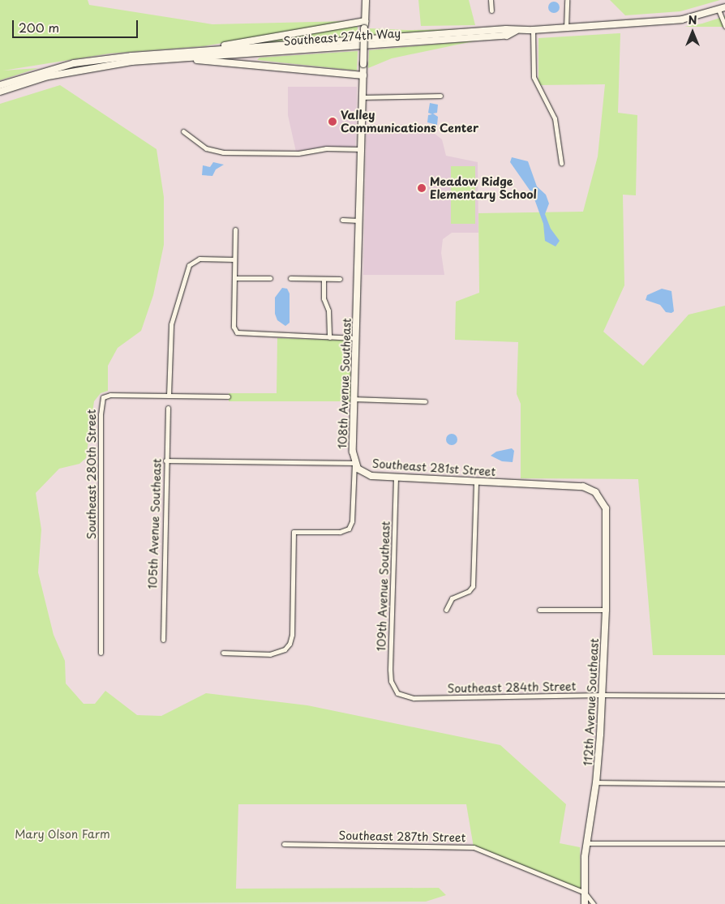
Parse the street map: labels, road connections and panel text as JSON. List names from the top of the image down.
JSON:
{
  "streets": {
    "main road": [
      "Southeast 274th Way",
      "108th Avenue Southeast",
      "Southeast 281st Street",
      "112th Avenue Southeast"
    ],
    "street": [
      "Southeast 280th Street",
      "105th Avenue Southeast",
      "109th Avenue Southeast",
      "Southeast 284th Street",
      "Southeast 287th Street"
    ]
  },
  "crossings": [
    ["108th Avenue Southeast", "Southeast 281st Street"],
    ["Southeast 281st Street", "109th Avenue Southeast"],
    ["Southeast 281st Street", "112th Avenue Southeast"],
    ["109th Avenue Southeast", "Southeast 284th Street"],
    ["Southeast 284th Street", "112th Avenue Southeast"],
    ["112th Avenue Southeast", "Southeast 287th Street"]
  ],
  "parks": ["Mary Olson Farm"],
  "places": ["Valley Communications Center", "Meadow Ridge Elementary School"],
  "scale_bar": "200 m",
  "north": "top"
}
